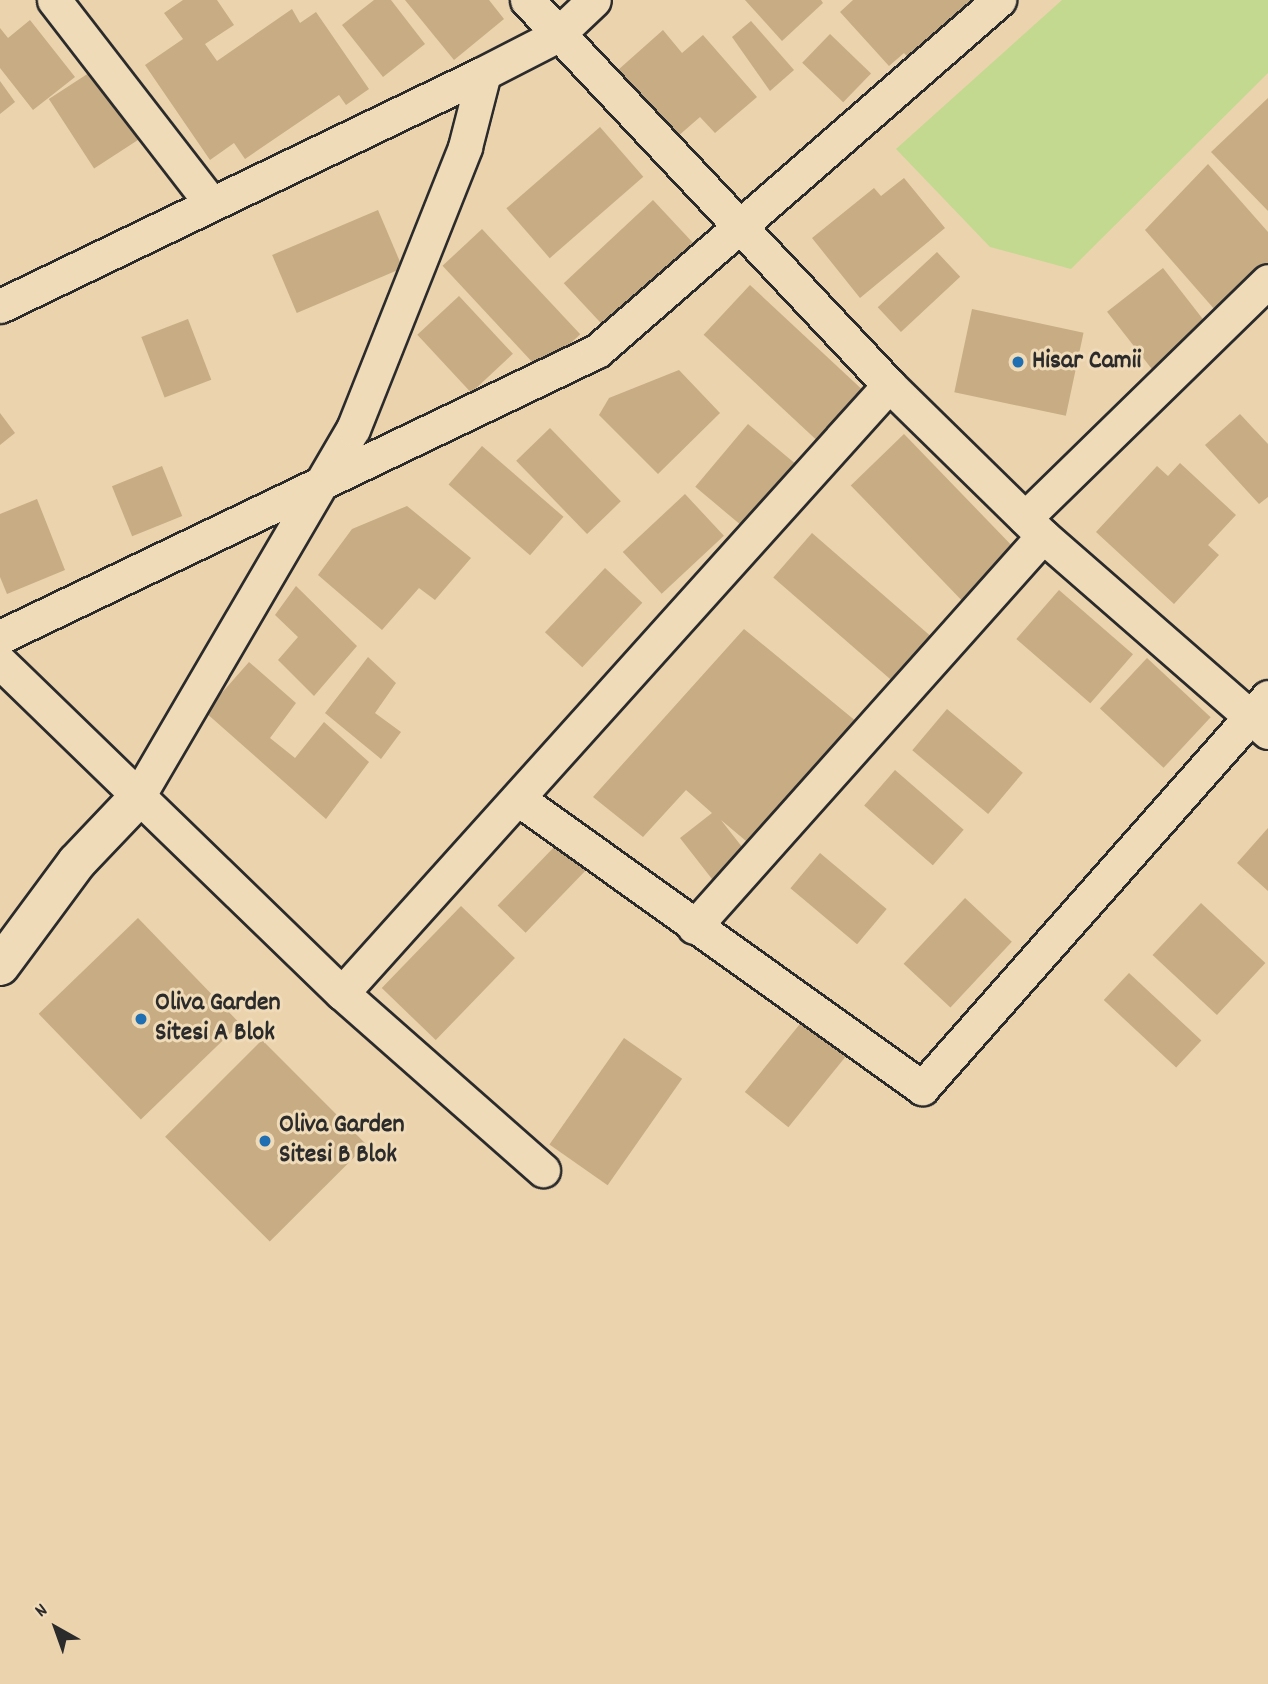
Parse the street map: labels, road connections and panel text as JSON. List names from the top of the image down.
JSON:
{
  "places": ["Hisar Camii", "Oliva Garden Sitesi A Blok", "Oliva Garden Sitesi B Blok"],
  "north": "top left"
}
